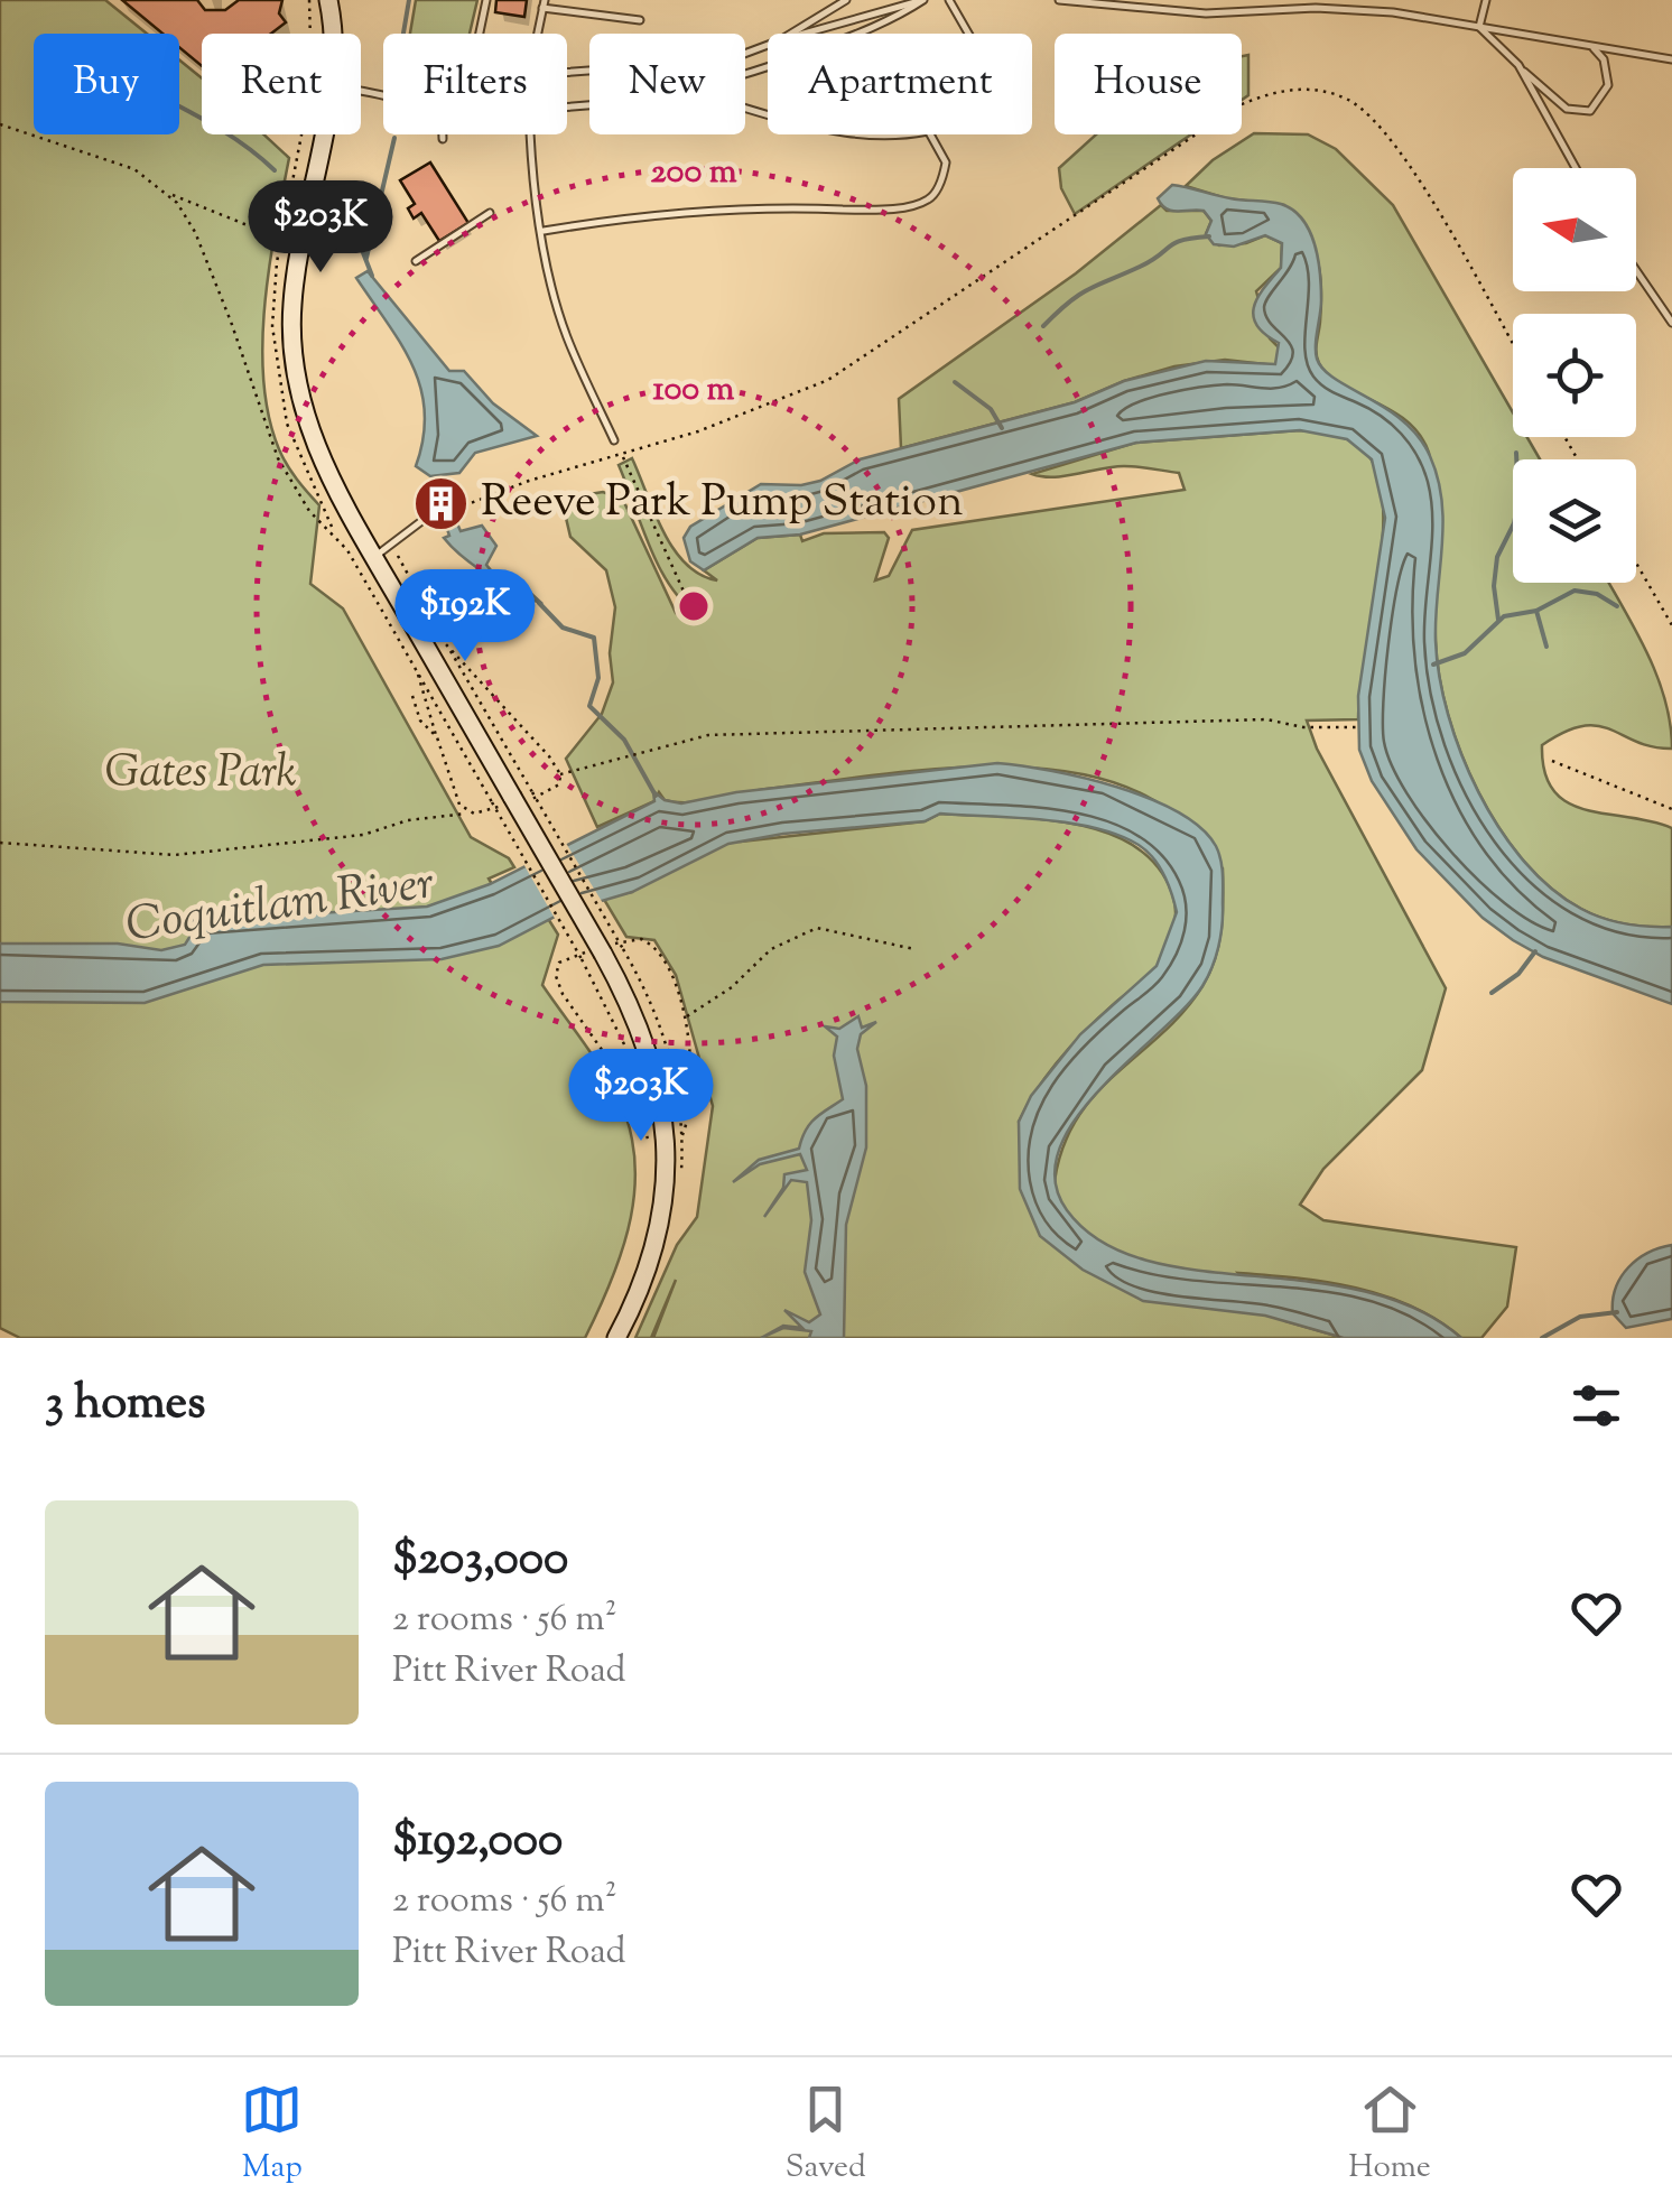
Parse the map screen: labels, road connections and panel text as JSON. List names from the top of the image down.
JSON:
{
  "water": ["Coquitlam River"],
  "parks": ["Gates Park"],
  "places": {
    "building": ["Reeve Park Pump Station"]
  },
  "north": "left",
  "page": {
    "chip": [
      "Buy",
      "Rent",
      "Filters",
      "New",
      "Apartment",
      "House"
    ],
    "price": ["$203K", "$192K", "$203K"],
    "heading": "3 homes",
    "list": [
      {
        "name": "$203,000",
        "note": "2 rooms · 56 m² · Pitt River Road"
      },
      {
        "name": "$192,000",
        "note": "2 rooms · 56 m² · Pitt River Road"
      }
    ],
    "tabs": ["Map", "Saved", "Home"]
  },
  "rings": ["200 m", "100 m"]
}
